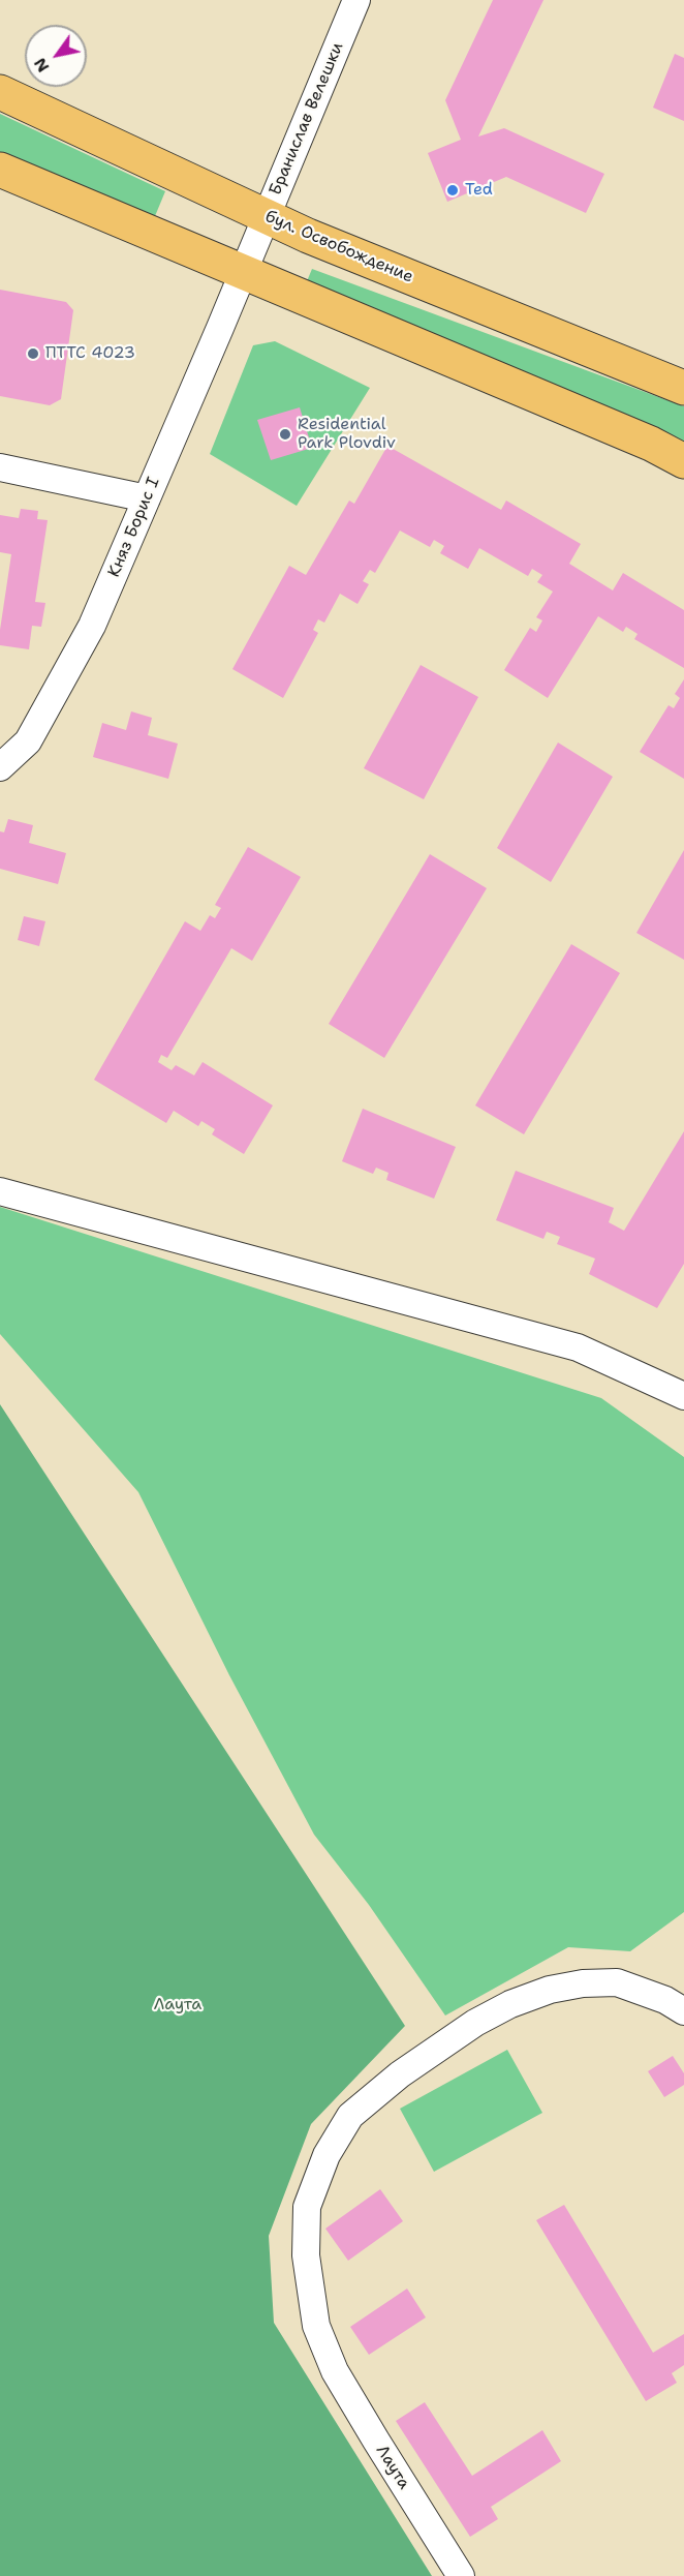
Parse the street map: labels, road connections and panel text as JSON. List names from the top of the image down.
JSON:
{
  "streets": {
    "main road": ["бул. Освобождение"],
    "street": ["Бранислав Велешки", "Княз Борис I", "Лаута"]
  },
  "crossings": [
    ["Бранислав Велешки", "бул. Освобождение"],
    ["Бранислав Велешки", "Княз Борис I"]
  ],
  "parks": ["Лаута"],
  "places": ["Ted", "ПТТС 4023", "Residential Park Plovdiv"],
  "north": "bottom left"
}
